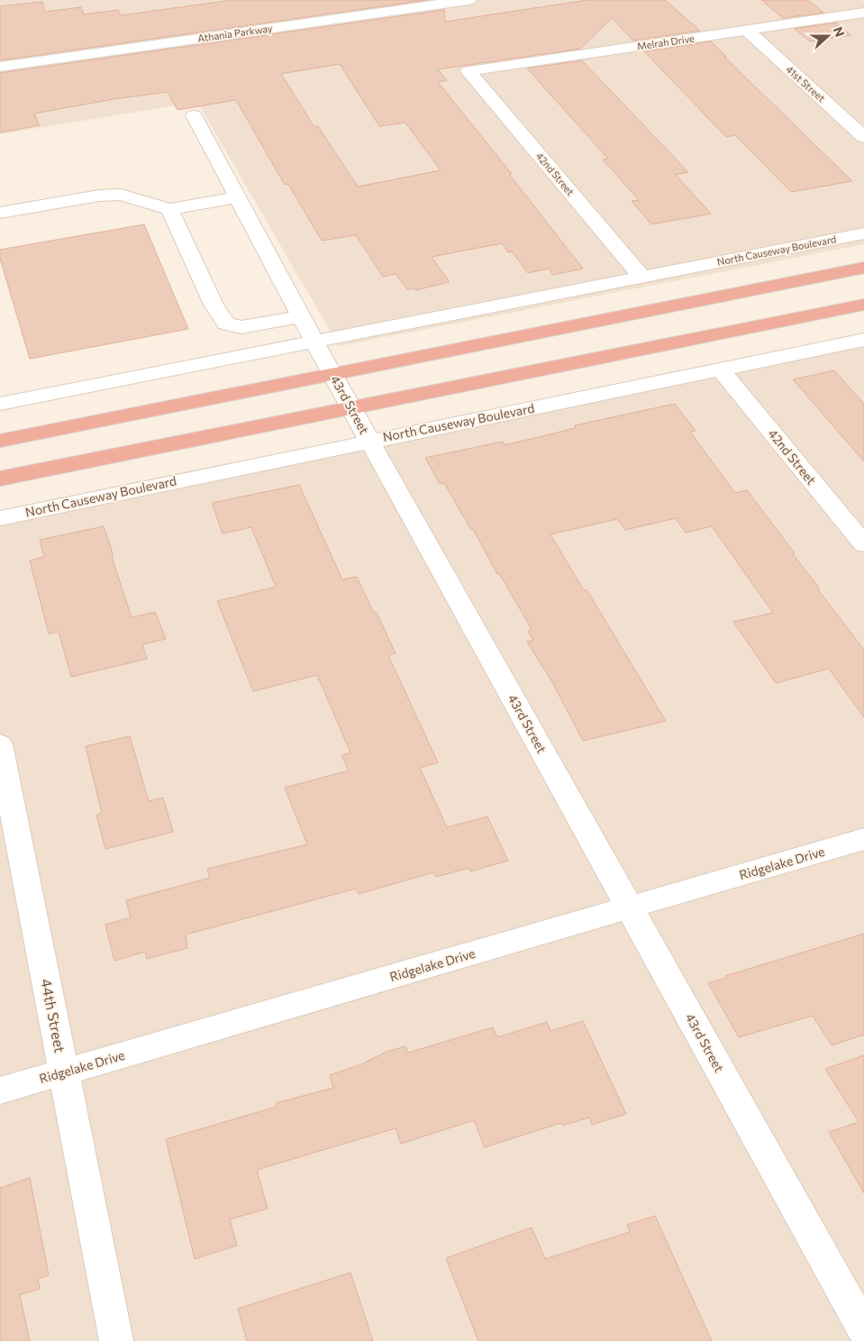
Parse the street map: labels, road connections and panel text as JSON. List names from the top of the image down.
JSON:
{
  "streets": {
    "street": [
      "Athania Parkway",
      "Melrah Drive",
      "41st Street",
      "42nd Street",
      "North Causeway Boulevard",
      "43rd Street",
      "Ridgelake Drive",
      "44th Street"
    ]
  },
  "crossings": [
    ["Melrah Drive", "41st Street"],
    ["Melrah Drive", "42nd Street"],
    ["42nd Street", "North Causeway Boulevard"],
    ["North Causeway Boulevard", "43rd Street"],
    ["43rd Street", "Ridgelake Drive"],
    ["Ridgelake Drive", "44th Street"]
  ],
  "north": "right"
}
